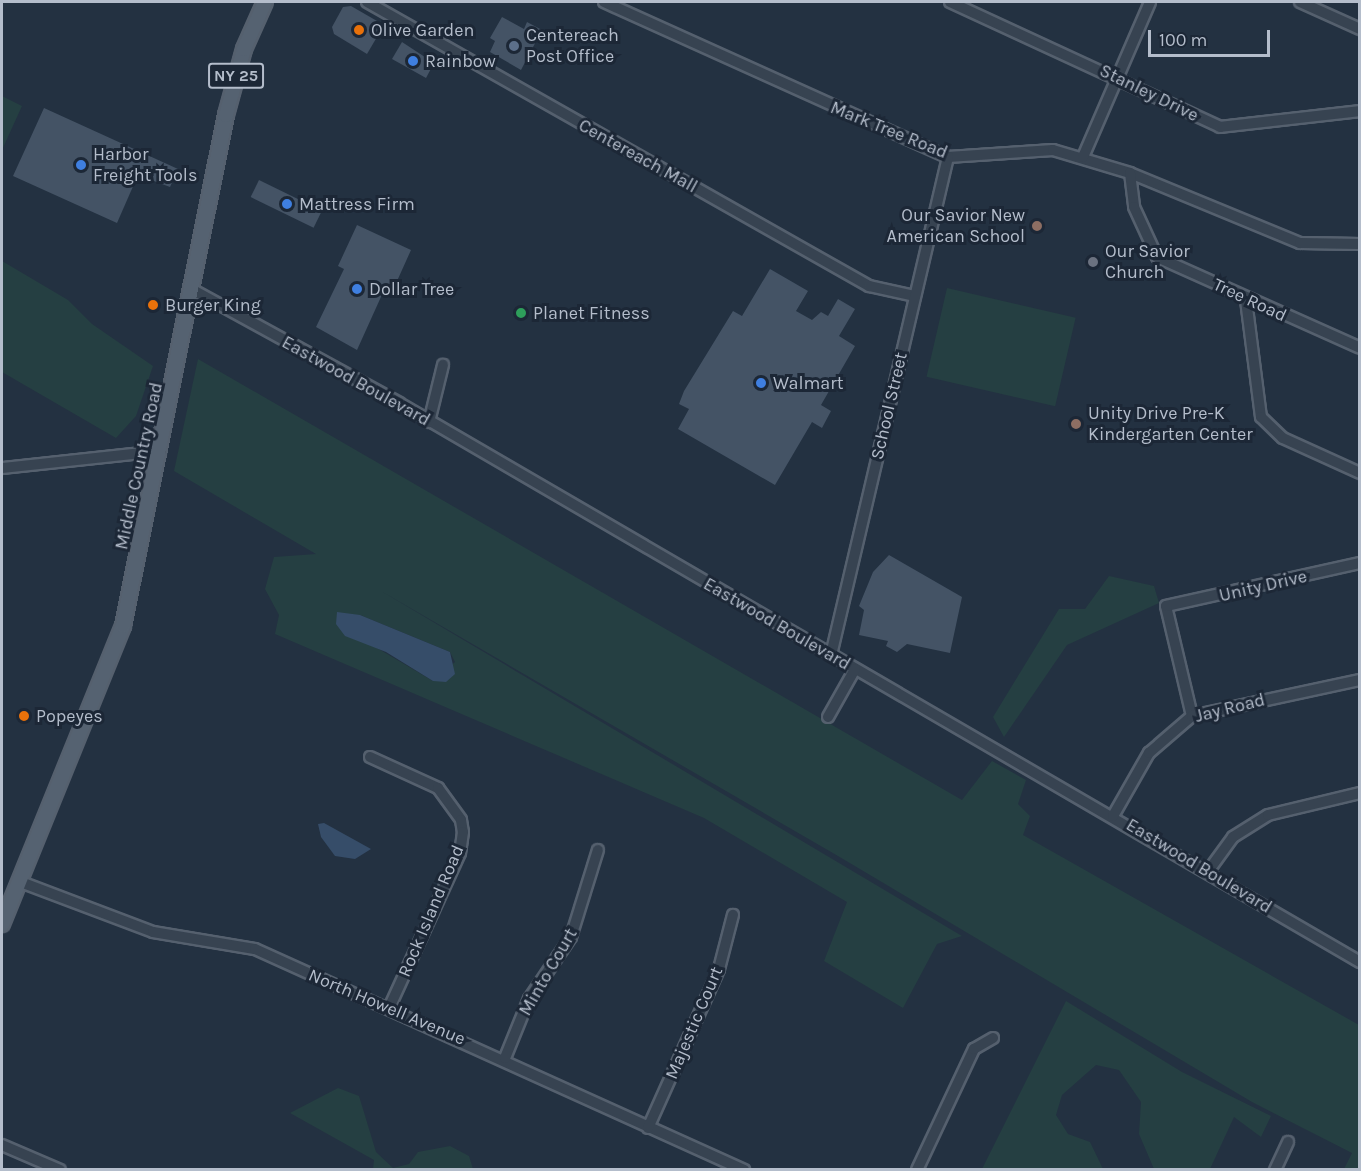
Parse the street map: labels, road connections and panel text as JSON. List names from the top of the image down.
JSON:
{
  "streets": {
    "main road": ["NY 25", "Middle Country Road"],
    "street": [
      "Stanley Drive",
      "Mark Tree Road",
      "Centereach Mall",
      "Tree Road",
      "Eastwood Boulevard",
      "School Street",
      "Unity Drive",
      "Jay Road",
      "Rock Island Road",
      "Minto Court",
      "North Howell Avenue",
      "Majestic Court"
    ]
  },
  "crossings": [
    ["Mark Tree Road", "Tree Road"],
    ["Mark Tree Road", "School Street"],
    ["Centereach Mall", "School Street"],
    ["Eastwood Boulevard", "School Street"],
    ["Eastwood Boulevard", "Middle Country Road"],
    ["Eastwood Boulevard", "Jay Road"],
    ["Middle Country Road", "North Howell Avenue"],
    ["Unity Drive", "Jay Road"],
    ["Rock Island Road", "North Howell Avenue"],
    ["Minto Court", "North Howell Avenue"],
    ["North Howell Avenue", "Majestic Court"]
  ],
  "places": [
    "Olive Garden",
    "Centereach Post Office",
    "Rainbow",
    "Harbor Freight Tools",
    "Mattress Firm",
    "Our Savior New American School",
    "Our Savior Church",
    "Dollar Tree",
    "Burger King",
    "Planet Fitness",
    "Walmart",
    "Unity Drive Pre-K Kindergarten Center",
    "Popeyes"
  ],
  "scale_bar": "100 m"
}
